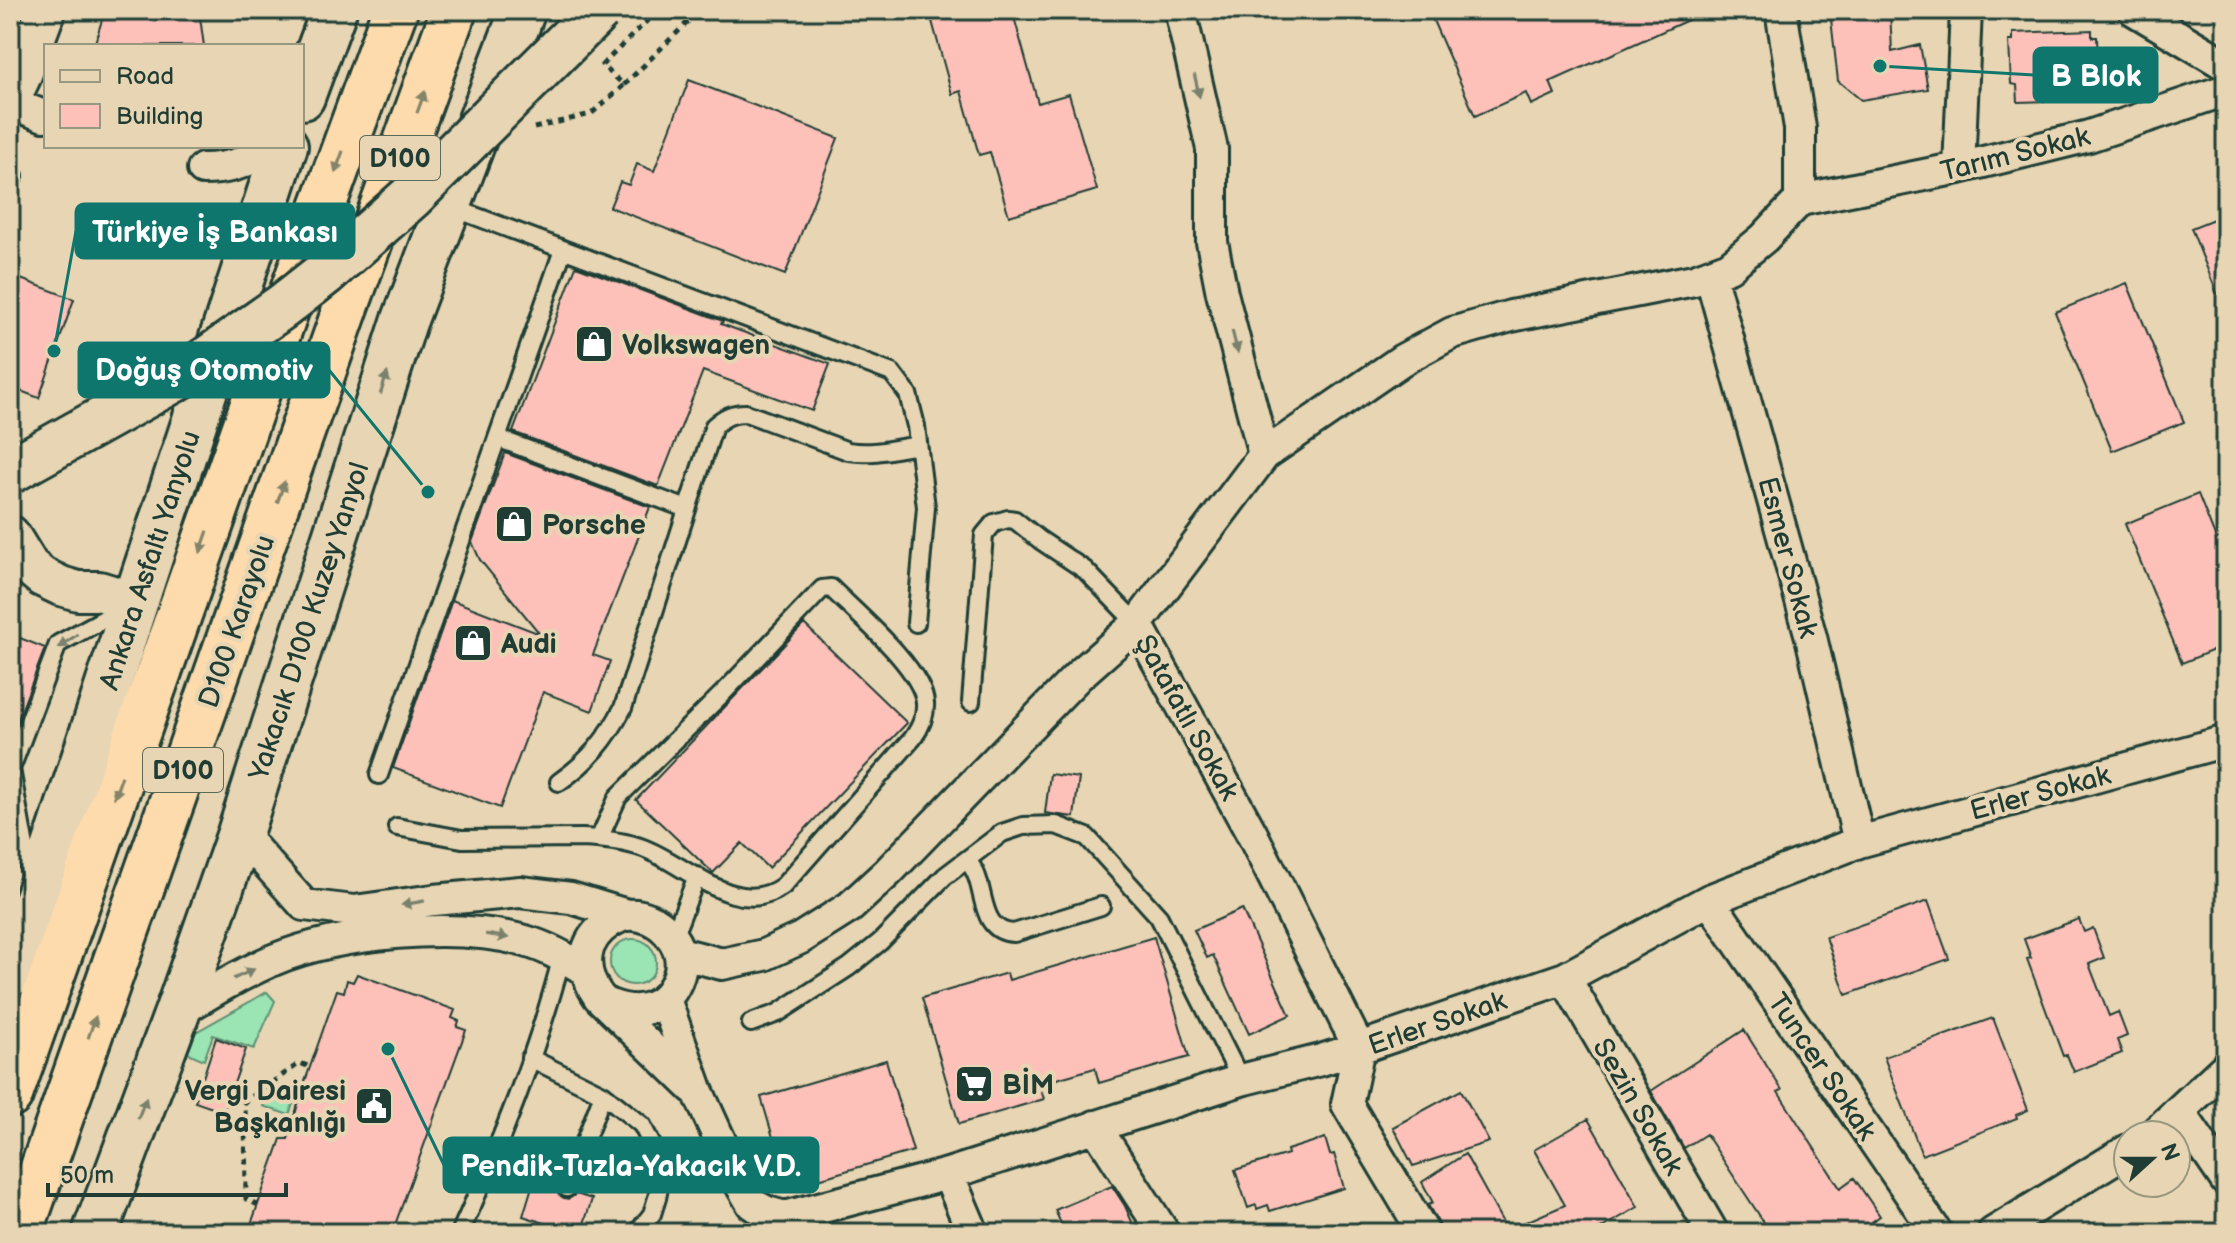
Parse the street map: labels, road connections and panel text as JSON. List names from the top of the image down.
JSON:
{
  "streets": {
    "highway": ["D100", "D100 Karayolu"],
    "main road": ["Ankara Asfaltı Yanyolu", "Yakacık D100 Kuzey Yanyol"],
    "street": [
      "Tarım Sokak",
      "Esmer Sokak",
      "Şatafatlı Sokak",
      "Erler Sokak",
      "Tuncer Sokak",
      "Sezin Sokak"
    ]
  },
  "crossings": [
    ["Tarım Sokak", "Şatafatlı Sokak"],
    ["Esmer Sokak", "Şatafatlı Sokak"],
    ["Esmer Sokak", "Erler Sokak"],
    ["Şatafatlı Sokak", "Erler Sokak"],
    ["Erler Sokak", "Tuncer Sokak"],
    ["Erler Sokak", "Sezin Sokak"]
  ],
  "one_way": ["Yakacık D100 Kuzey Yanyol"],
  "places": {
    "other": [
      "B Blok",
      "Türkiye İş Bankası",
      "Doğuş Otomotiv",
      "Pendik-Tuzla-Yakacık V.D."
    ],
    "shop": ["Volkswagen", "Porsche", "Audi"],
    "supermarket": ["BİM"],
    "public building": ["Vergi Dairesi Başkanlığı"]
  },
  "legend": ["Road", "Building"],
  "scale_bar": "50 m",
  "north": "right"
}
